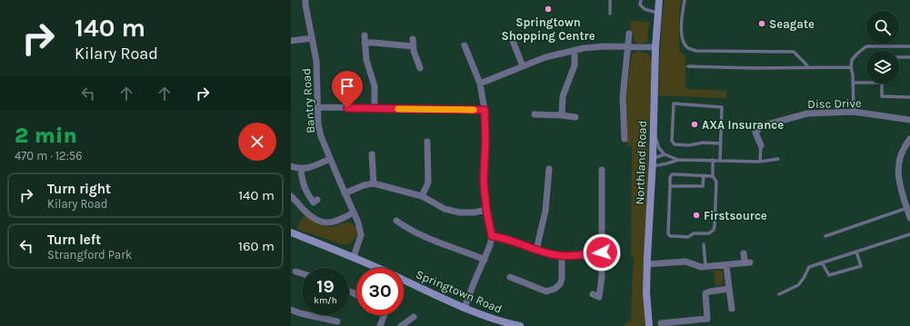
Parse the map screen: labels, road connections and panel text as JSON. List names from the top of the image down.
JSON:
{
  "streets": {
    "main road": ["Northland Road", "Springtown Road"],
    "street": ["Bantry Road", "Disc Drive"]
  },
  "crossings": [
    ["Bantry Road", "Springtown Road"]
  ],
  "places": [
    "Springtown Shopping Centre",
    "Seagate",
    "AXA Insurance",
    "Firstsource"
  ],
  "page": {
    "turn": ["140 m", "Kilary Road"],
    "heading": ["2 min", "470 m · 12:56"],
    "list": [
      {
        "name": "Turn right",
        "note": "Kilary Road",
        "value": "140 m"
      },
      {
        "name": "Turn left",
        "note": "Strangford Park",
        "value": "160 m"
      }
    ],
    "speed": "19 km/h",
    "limit": "30"
  }
}
